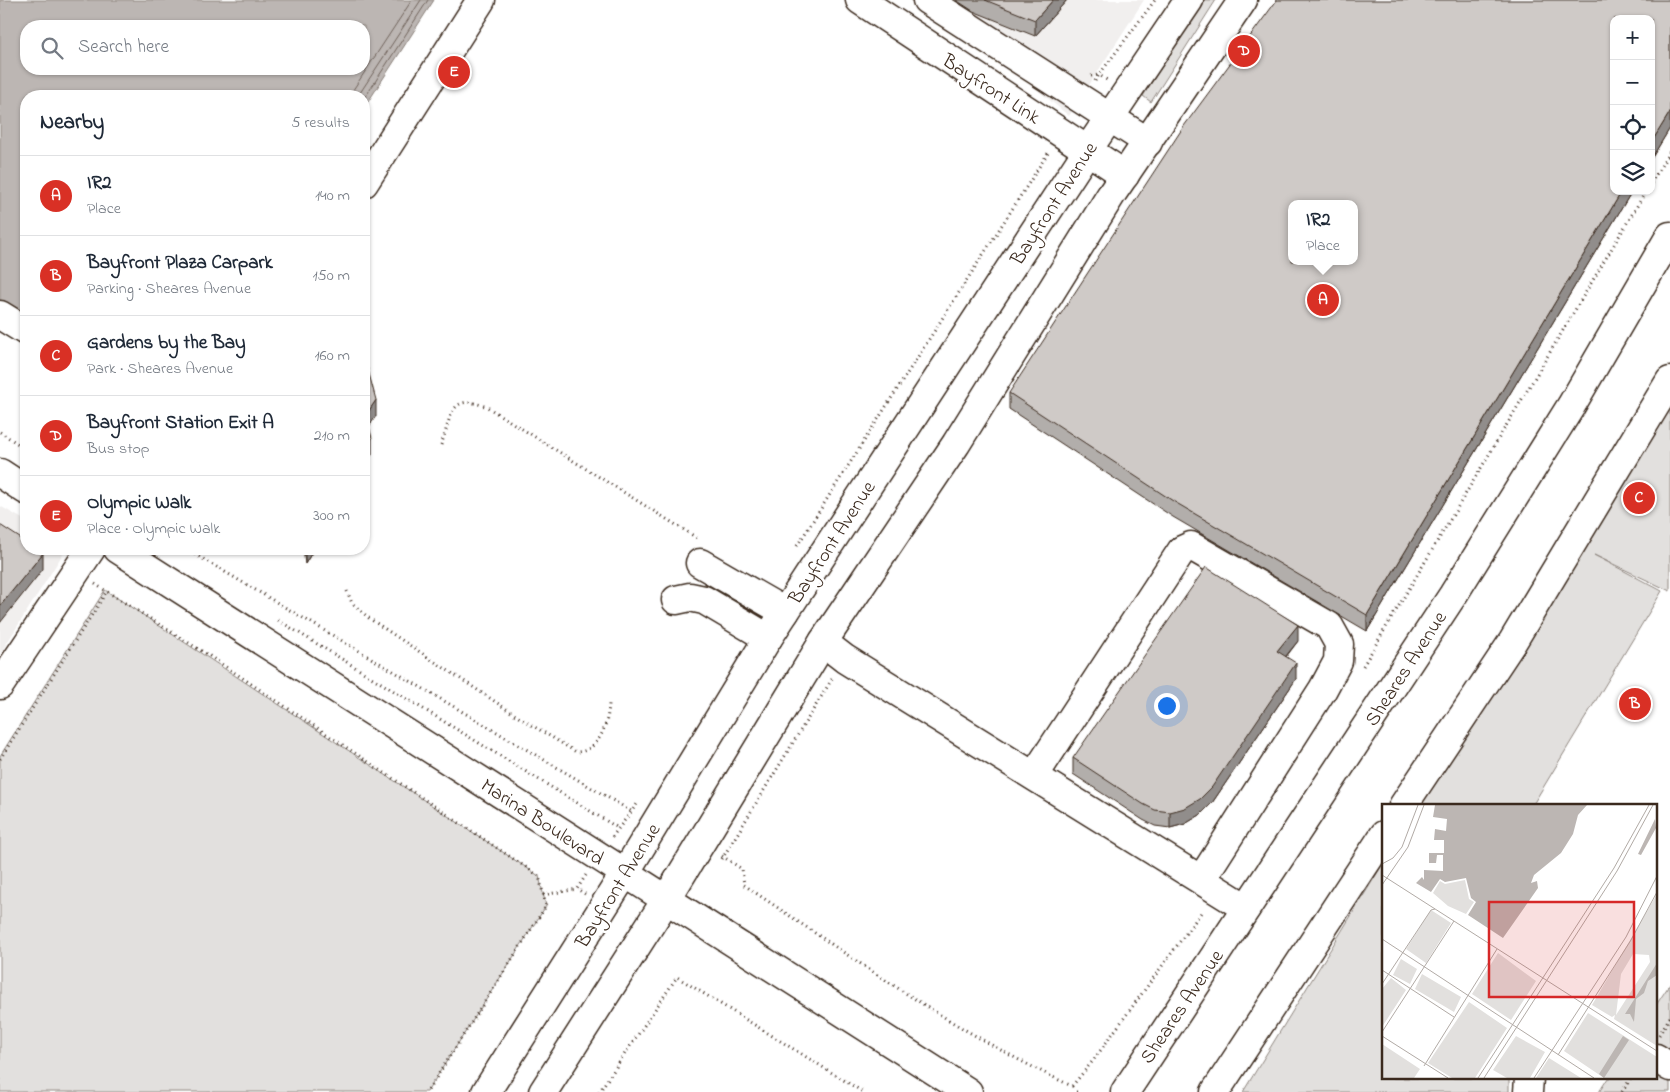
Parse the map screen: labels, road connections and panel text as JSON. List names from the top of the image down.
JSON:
{
  "streets": {
    "main road": [
      "Bayfront Link",
      "Bayfront Avenue",
      "Sheares Avenue",
      "Marina Boulevard"
    ]
  },
  "crossings": [
    ["Bayfront Link", "Bayfront Avenue"],
    ["Bayfront Avenue", "Marina Boulevard"]
  ],
  "page": {
    "map_buttons": ["+", "−"],
    "search": "Search here",
    "pins": [
      "D",
      "E",
      "A",
      "C",
      "B"
    ],
    "heading": ["Nearby", "5 results"],
    "list": [
      {
        "mark": "A",
        "name": "IR2",
        "note": "Place",
        "value": "140 m"
      },
      {
        "mark": "B",
        "name": "Bayfront Plaza Carpark",
        "note": "Parking · Sheares Avenue",
        "value": "150 m"
      },
      {
        "mark": "C",
        "name": "Gardens by the Bay",
        "note": "Park · Sheares Avenue",
        "value": "160 m"
      },
      {
        "mark": "D",
        "name": "Bayfront Station Exit A",
        "note": "Bus stop",
        "value": "210 m"
      },
      {
        "mark": "E",
        "name": "Olympic Walk",
        "note": "Place · Olympic Walk",
        "value": "300 m"
      }
    ],
    "popup": ["IR2", "Place"]
  }
}
